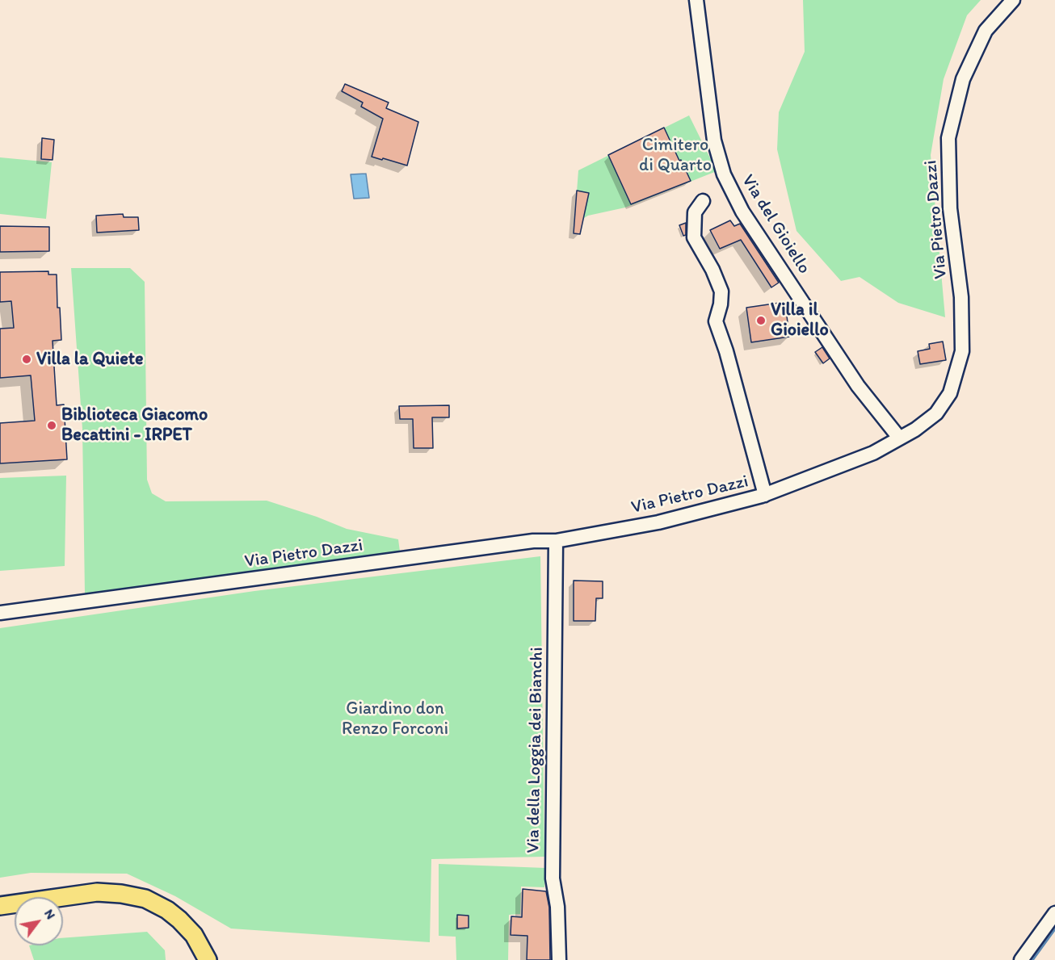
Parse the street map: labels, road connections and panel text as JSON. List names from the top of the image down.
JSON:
{
  "streets": {
    "street": ["Via Pietro Dazzi", "Via del Gioiello", "Via della Loggia dei Bianchi"]
  },
  "crossings": [
    ["Via Pietro Dazzi", "Via del Gioiello"],
    ["Via Pietro Dazzi", "Via della Loggia dei Bianchi"]
  ],
  "parks": ["Cimitero di Quarto", "Giardino don Renzo Forconi"],
  "places": ["Villa il Gioiello", "Villa la Quiete", "Biblioteca Giacomo Becattini - IRPET"],
  "north": "top right"
}
